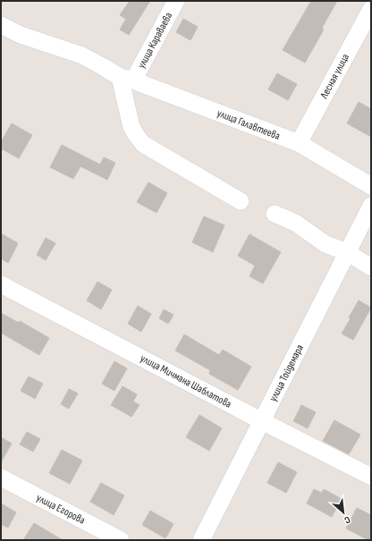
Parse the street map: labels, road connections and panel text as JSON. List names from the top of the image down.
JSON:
{
  "streets": {
    "street": [
      "улица Караваева",
      "Лесная улица",
      "улица Галавтеева",
      "улица Тойдемара",
      "улица Мичмана Шаблатова",
      "улица Егорова"
    ]
  },
  "crossings": [
    ["улица Караваева", "улица Галавтеева"],
    ["Лесная улица", "улица Галавтеева"],
    ["улица Тойдемара", "улица Мичмана Шаблатова"]
  ],
  "north": "bottom right"
}
